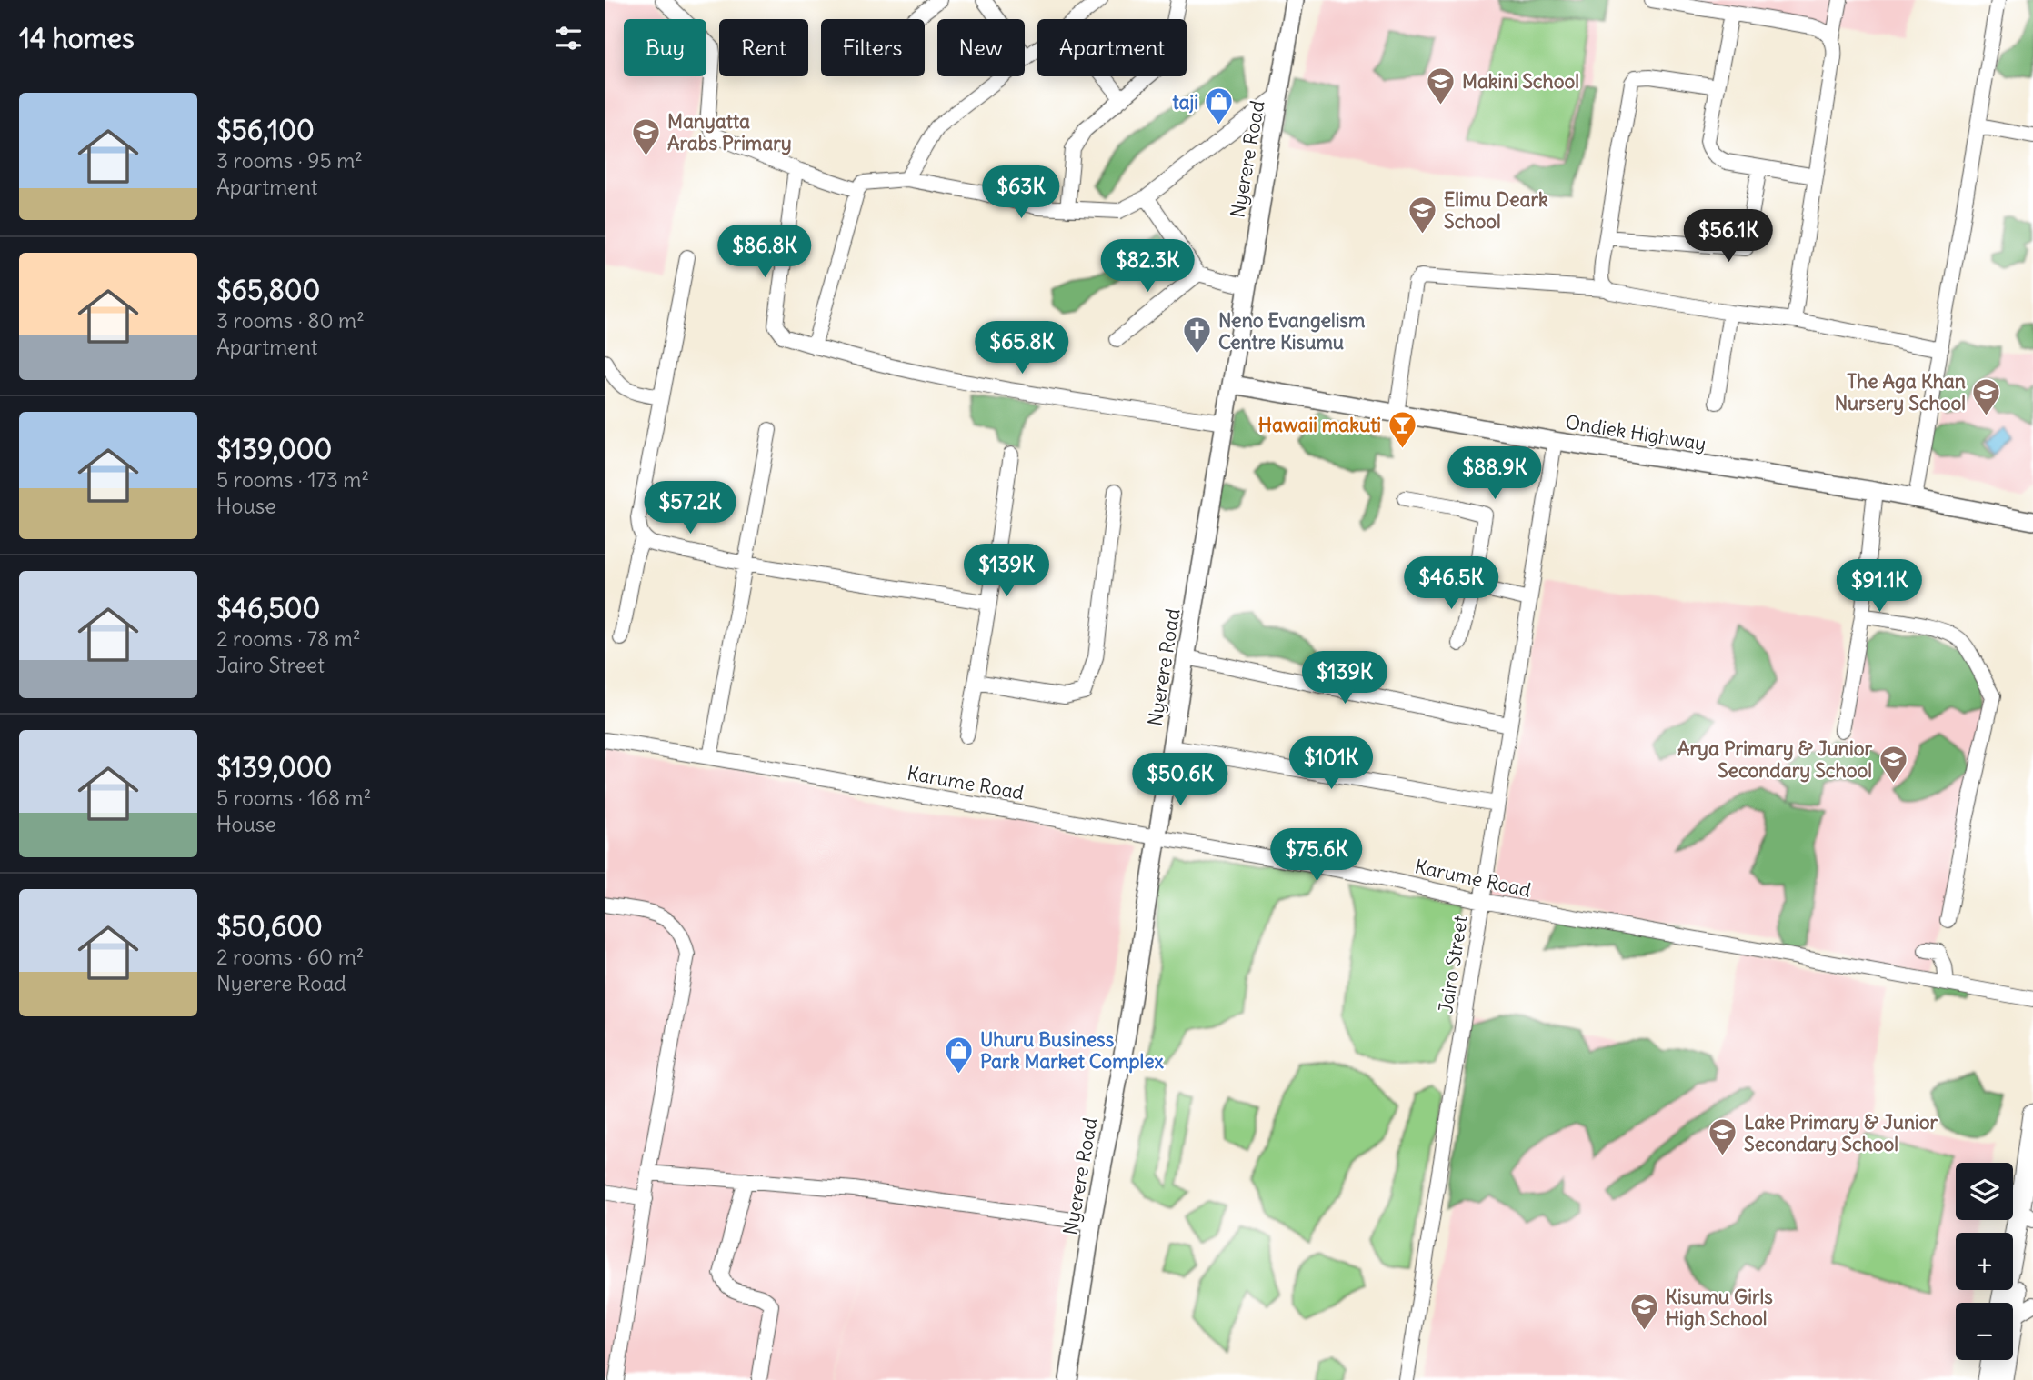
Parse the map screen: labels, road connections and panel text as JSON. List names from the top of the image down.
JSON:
{
  "streets": {
    "main road": ["Nyerere Road", "Ondiek Highway"],
    "street": ["Karume Road", "Jairo Street"]
  },
  "crossings": [
    ["Nyerere Road", "Ondiek Highway"],
    ["Nyerere Road", "Karume Road"],
    ["Ondiek Highway", "Jairo Street"],
    ["Karume Road", "Jairo Street"]
  ],
  "places": {
    "school or university": [
      "Makini School",
      "Manyatta Arabs Primary",
      "Elimu Deark School",
      "The Aga Khan Nursery School",
      "Arya Primary & Junior Secondary School",
      "Lake Primary & Junior Secondary School",
      "Kisumu Girls High School"
    ],
    "shop": ["taji", "Uhuru Business Park Market Complex"],
    "church": ["Neno Evangelism Centre Kisumu"],
    "bar": ["Hawaii makuti"]
  },
  "page": {
    "heading": "14 homes",
    "chip": [
      "Buy",
      "Rent",
      "Filters",
      "New",
      "Apartment"
    ],
    "list": [
      {
        "name": "$56,100",
        "note": "3 rooms · 95 m² · Apartment"
      },
      {
        "name": "$65,800",
        "note": "3 rooms · 80 m² · Apartment"
      },
      {
        "name": "$139,000",
        "note": "5 rooms · 173 m² · House"
      },
      {
        "name": "$46,500",
        "note": "2 rooms · 78 m² · Jairo Street"
      },
      {
        "name": "$139,000",
        "note": "5 rooms · 168 m² · House"
      },
      {
        "name": "$50,600",
        "note": "2 rooms · 60 m² · Nyerere Road"
      }
    ],
    "price": [
      "$63K",
      "$56.1K",
      "$86.8K",
      "$82.3K",
      "$65.8K",
      "$88.9K",
      "$57.2K",
      "$139K",
      "$46.5K",
      "$91.1K",
      "$139K",
      "$101K",
      "$50.6K",
      "$75.6K"
    ],
    "map_buttons": ["+", "−"]
  }
}
